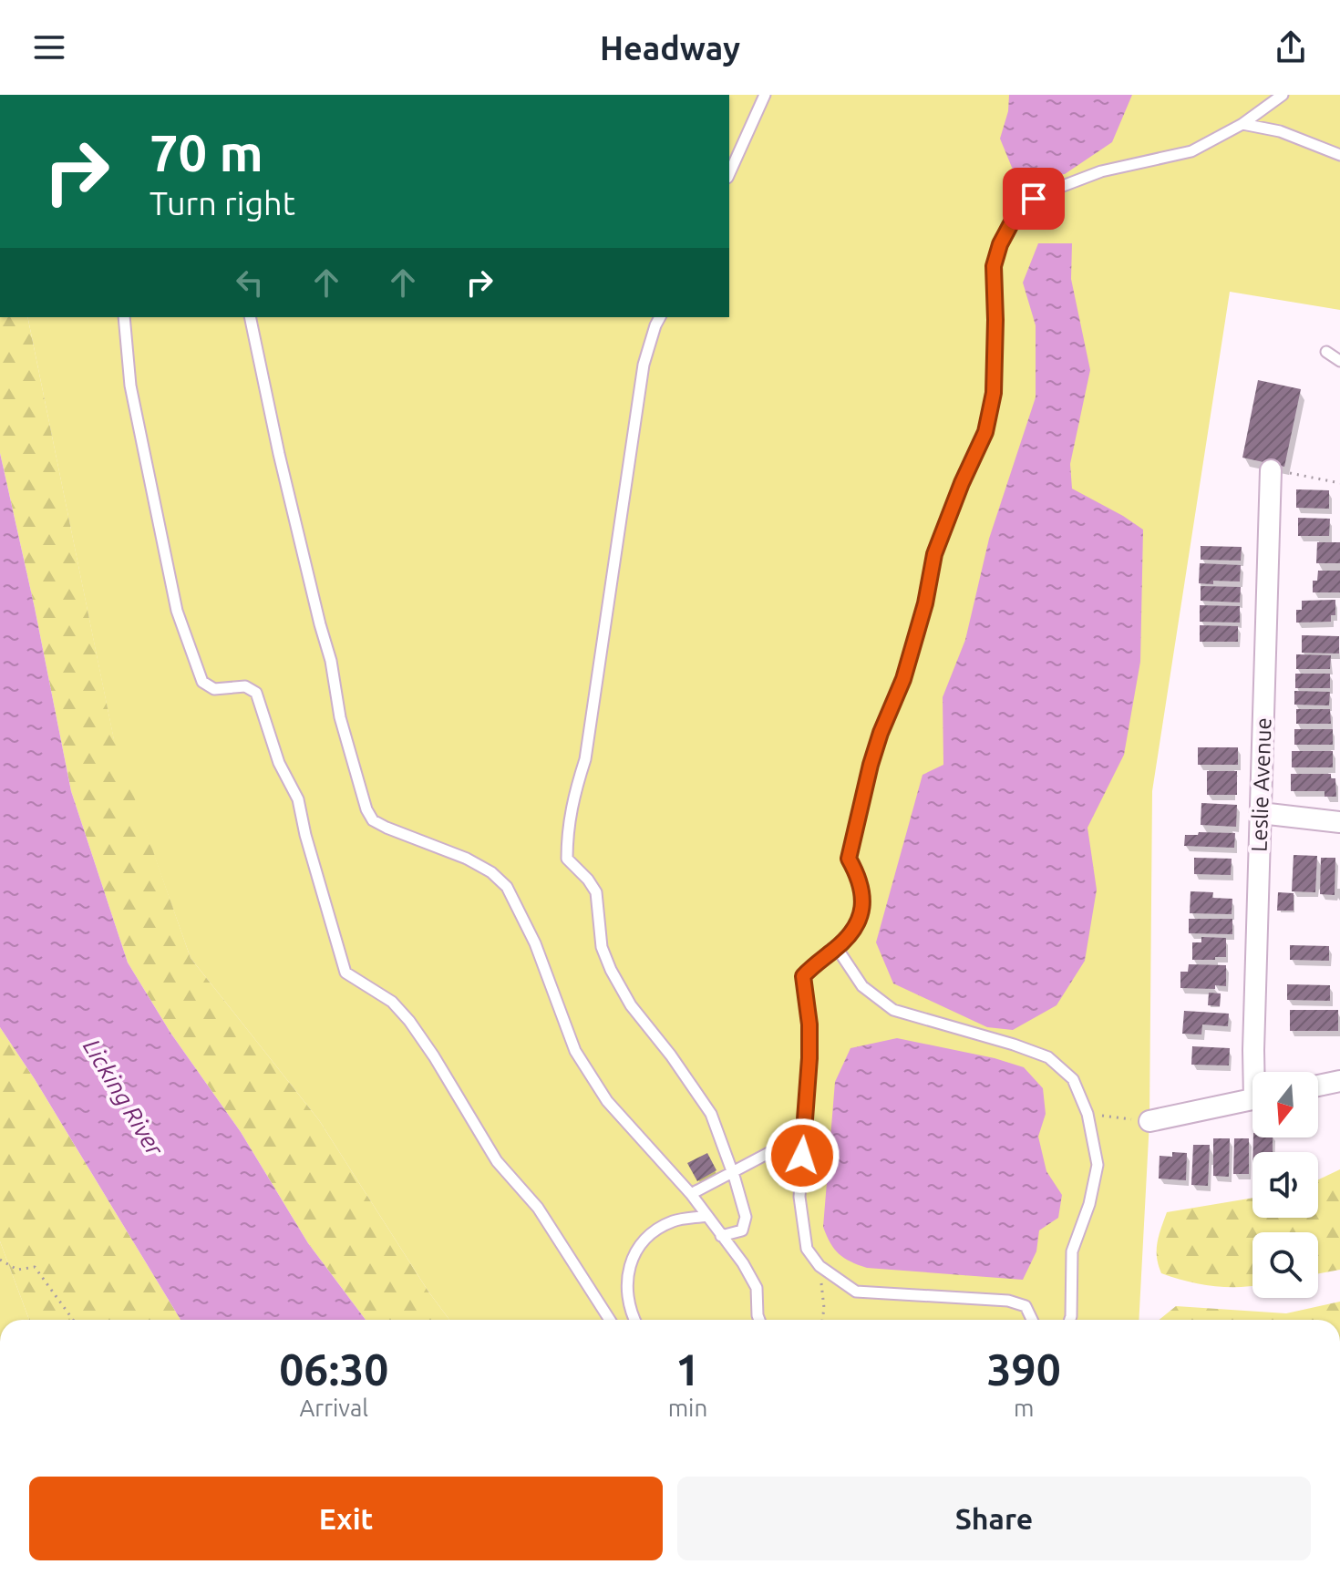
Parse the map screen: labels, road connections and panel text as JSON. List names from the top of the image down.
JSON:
{
  "streets": {
    "street": ["Leslie Avenue"]
  },
  "water": ["Licking River"],
  "north": "bottom",
  "page": {
    "header": "Headway",
    "turn": ["70 m", "Turn right"],
    "eta": [
      "06:30",
      "Arrival",
      "1",
      "min",
      "390",
      "m"
    ],
    "buttons": ["Exit", "Share"]
  }
}
